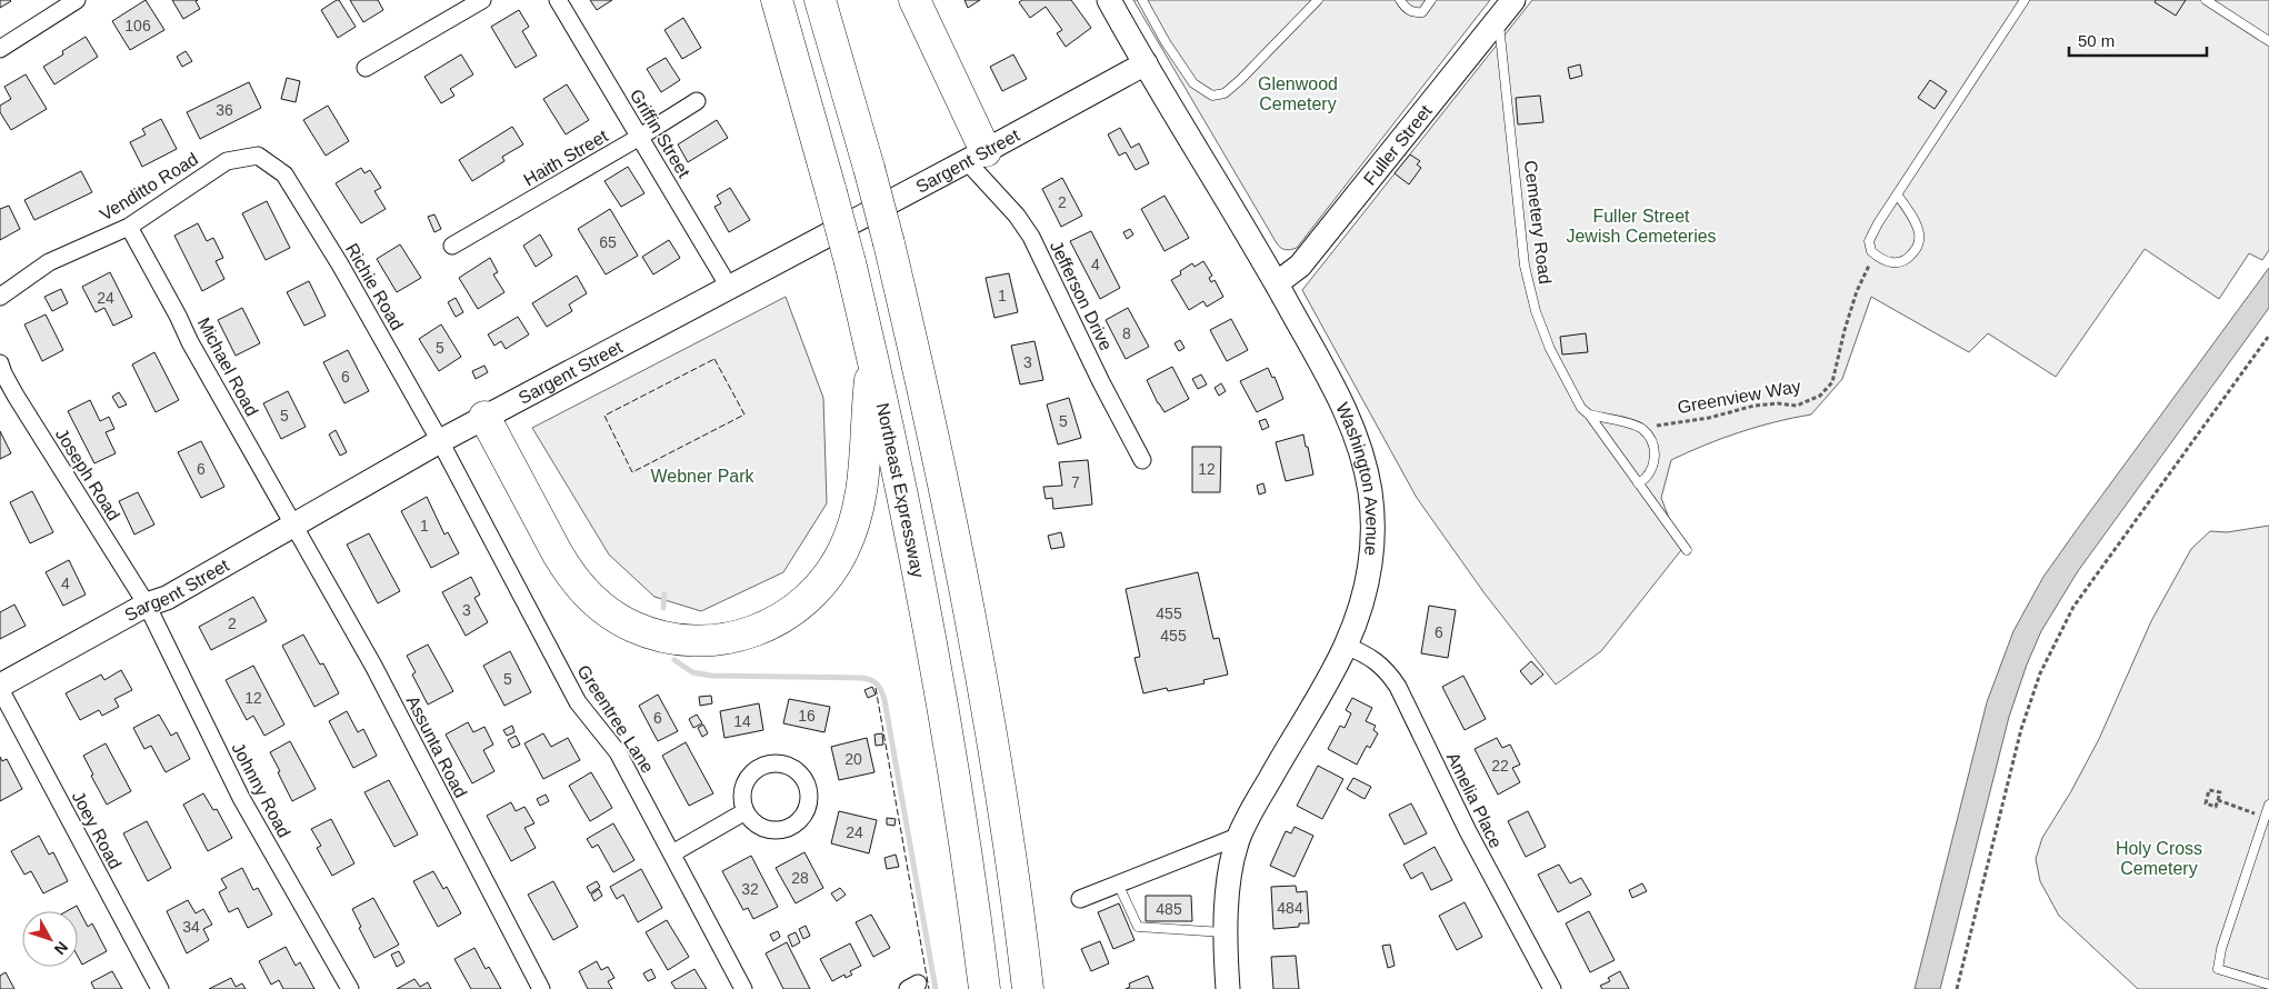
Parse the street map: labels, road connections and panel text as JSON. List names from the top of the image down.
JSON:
{
  "streets": {
    "highway": ["Northeast Expressway"],
    "street": [
      "Griffin Street",
      "Fuller Street",
      "Haith Street",
      "Sargent Street",
      "Venditto Road",
      "Richie Road",
      "Jefferson Drive",
      "Michael Road",
      "Joseph Road",
      "Washington Avenue",
      "Greentree Lane",
      "Assunta Road",
      "Johnny Road",
      "Amelia Place",
      "Joey Road"
    ],
    "lane": ["Cemetery Road"],
    "path": ["Greenview Way"]
  },
  "crossings": [
    ["Griffin Street", "Haith Street"],
    ["Griffin Street", "Sargent Street"],
    ["Fuller Street", "Cemetery Road"],
    ["Fuller Street", "Washington Avenue"],
    ["Sargent Street", "Richie Road"],
    ["Sargent Street", "Jefferson Drive"],
    ["Sargent Street", "Michael Road"],
    ["Sargent Street", "Joseph Road"],
    ["Sargent Street", "Washington Avenue"],
    ["Sargent Street", "Greentree Lane"],
    ["Sargent Street", "Assunta Road"],
    ["Sargent Street", "Johnny Road"],
    ["Sargent Street", "Joey Road"],
    ["Venditto Road", "Richie Road"],
    ["Venditto Road", "Michael Road"],
    ["Richie Road", "Greentree Lane"],
    ["Michael Road", "Assunta Road"],
    ["Joseph Road", "Johnny Road"],
    ["Washington Avenue", "Amelia Place"]
  ],
  "parks": [
    "Glenwood Cemetery",
    "Fuller Street Jewish Cemeteries",
    "Webner Park",
    "Holy Cross Cemetery"
  ],
  "house_numbers": [
    "106",
    "36",
    "2",
    "65",
    "4",
    "1",
    "24",
    "8",
    "5",
    "3",
    "6",
    "5",
    "5",
    "6",
    "12",
    "7",
    "1",
    "4",
    "3",
    "455",
    "2",
    "6",
    "455",
    "5",
    "12",
    "16",
    "6",
    "14",
    "20",
    "22",
    "24",
    "28",
    "32",
    "484",
    "485",
    "34"
  ],
  "scale_bar": "50 m",
  "north": "bottom right"
}
